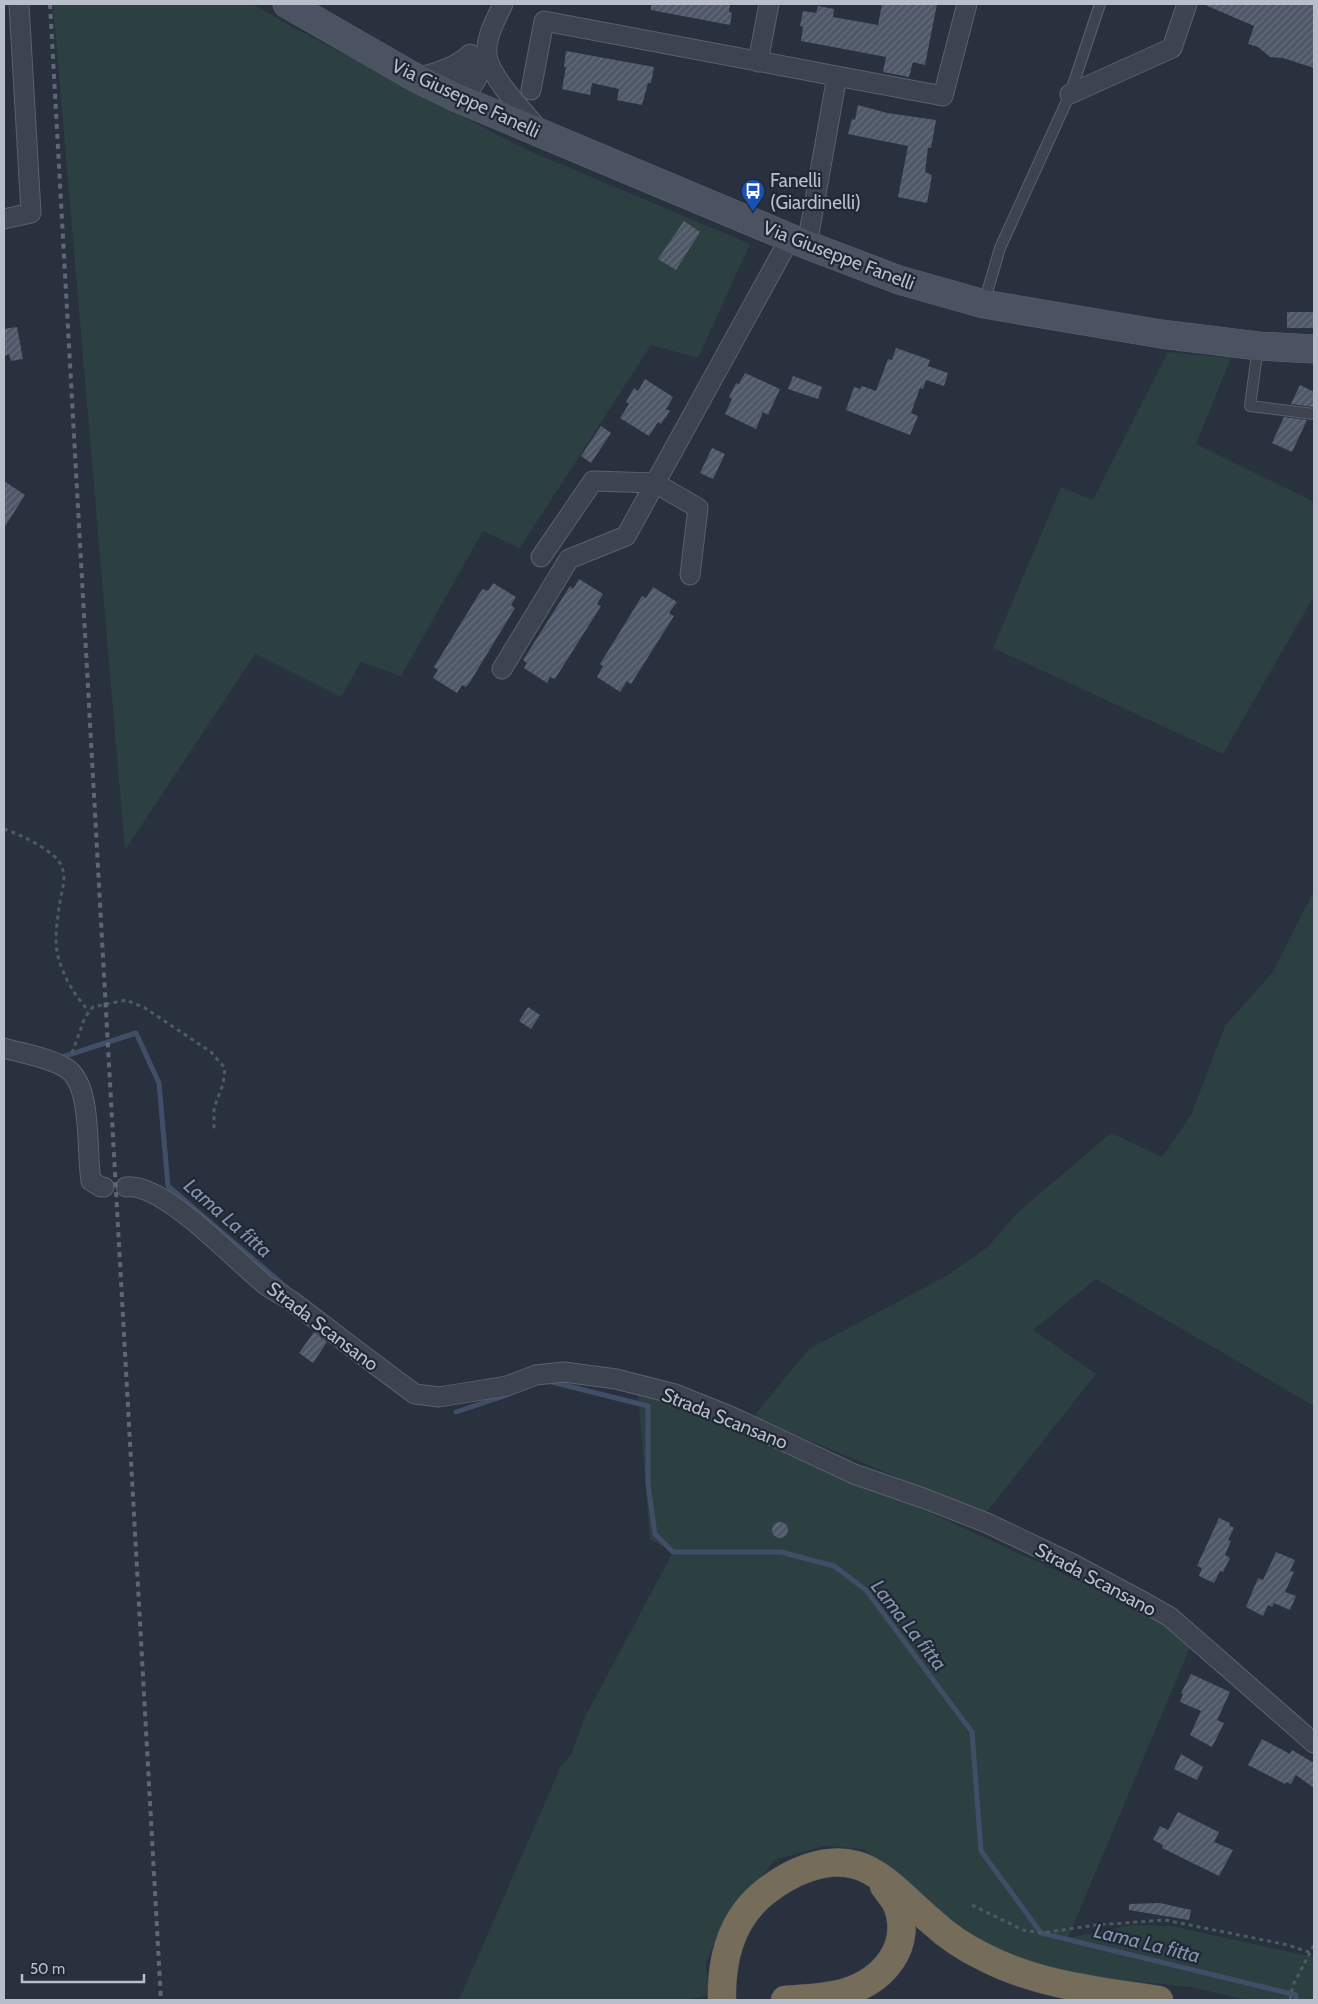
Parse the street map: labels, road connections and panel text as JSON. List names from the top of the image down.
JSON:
{
  "streets": {
    "main road": ["Via Giuseppe Fanelli"],
    "street": ["Strada Scansano"]
  },
  "water": ["Lama La fitta"],
  "places": {
    "bus stop": ["Fanelli (Giardinelli)"]
  },
  "scale_bar": "50 m"
}
